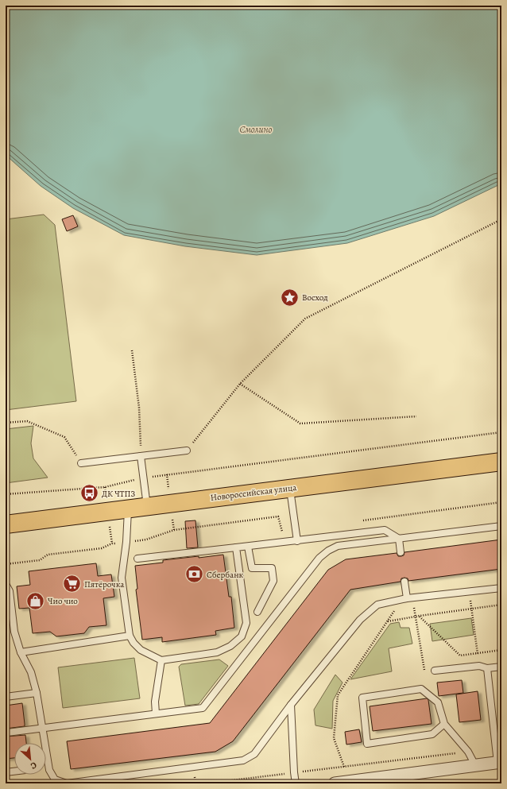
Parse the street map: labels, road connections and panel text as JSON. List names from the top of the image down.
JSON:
{
  "streets": {
    "main road": ["Новороссийская улица"]
  },
  "water": ["Смолино"],
  "places": {
    "place": ["Восход"],
    "bus stop": ["ДК ЧТПЗ"],
    "bank": ["Сбербанк"],
    "supermarket": ["Пятёрочка"],
    "shop": ["Чио чио"]
  },
  "north": "bottom right"
}
